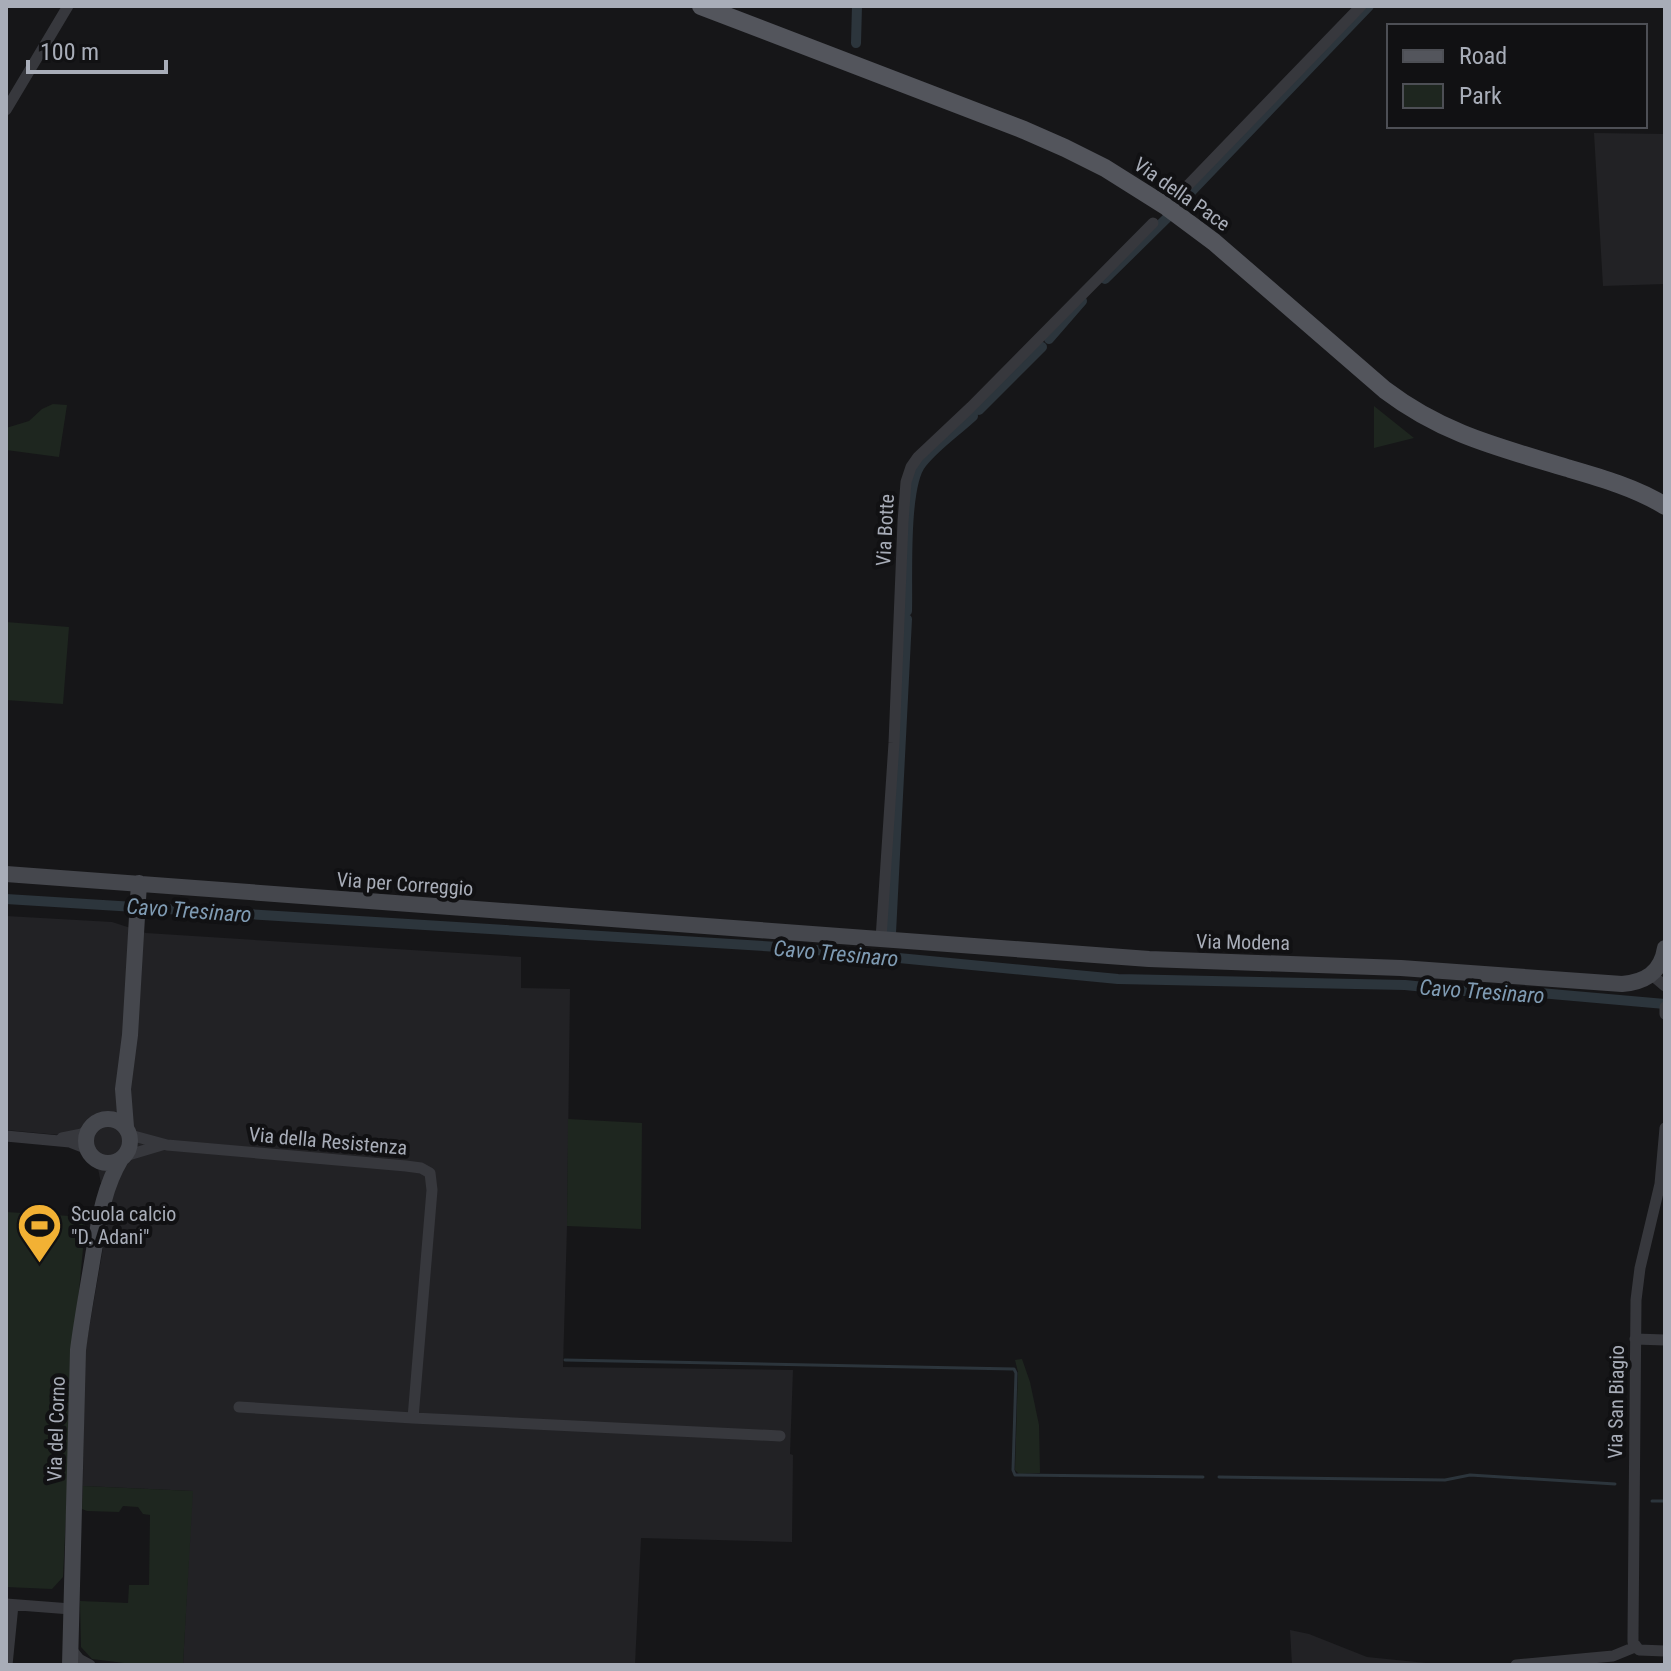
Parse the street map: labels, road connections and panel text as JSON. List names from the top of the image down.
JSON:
{
  "streets": {
    "main road": ["Via della Pace"],
    "street": [
      "Via Botte",
      "Via per Correggio",
      "Via Modena",
      "Via della Resistenza",
      "Via San Biagio",
      "Via del Corno"
    ]
  },
  "crossings": [
    ["Via Botte", "Via Modena"],
    ["Via per Correggio", "Via Modena"],
    ["Via per Correggio", "Via del Corno"],
    ["Via della Resistenza", "Via del Corno"]
  ],
  "water": ["Cavo Tresinaro"],
  "places": {
    "sports": ["Scuola calcio \"D. Adani\""]
  },
  "legend": ["Road", "Park"],
  "scale_bar": "100 m"
}
